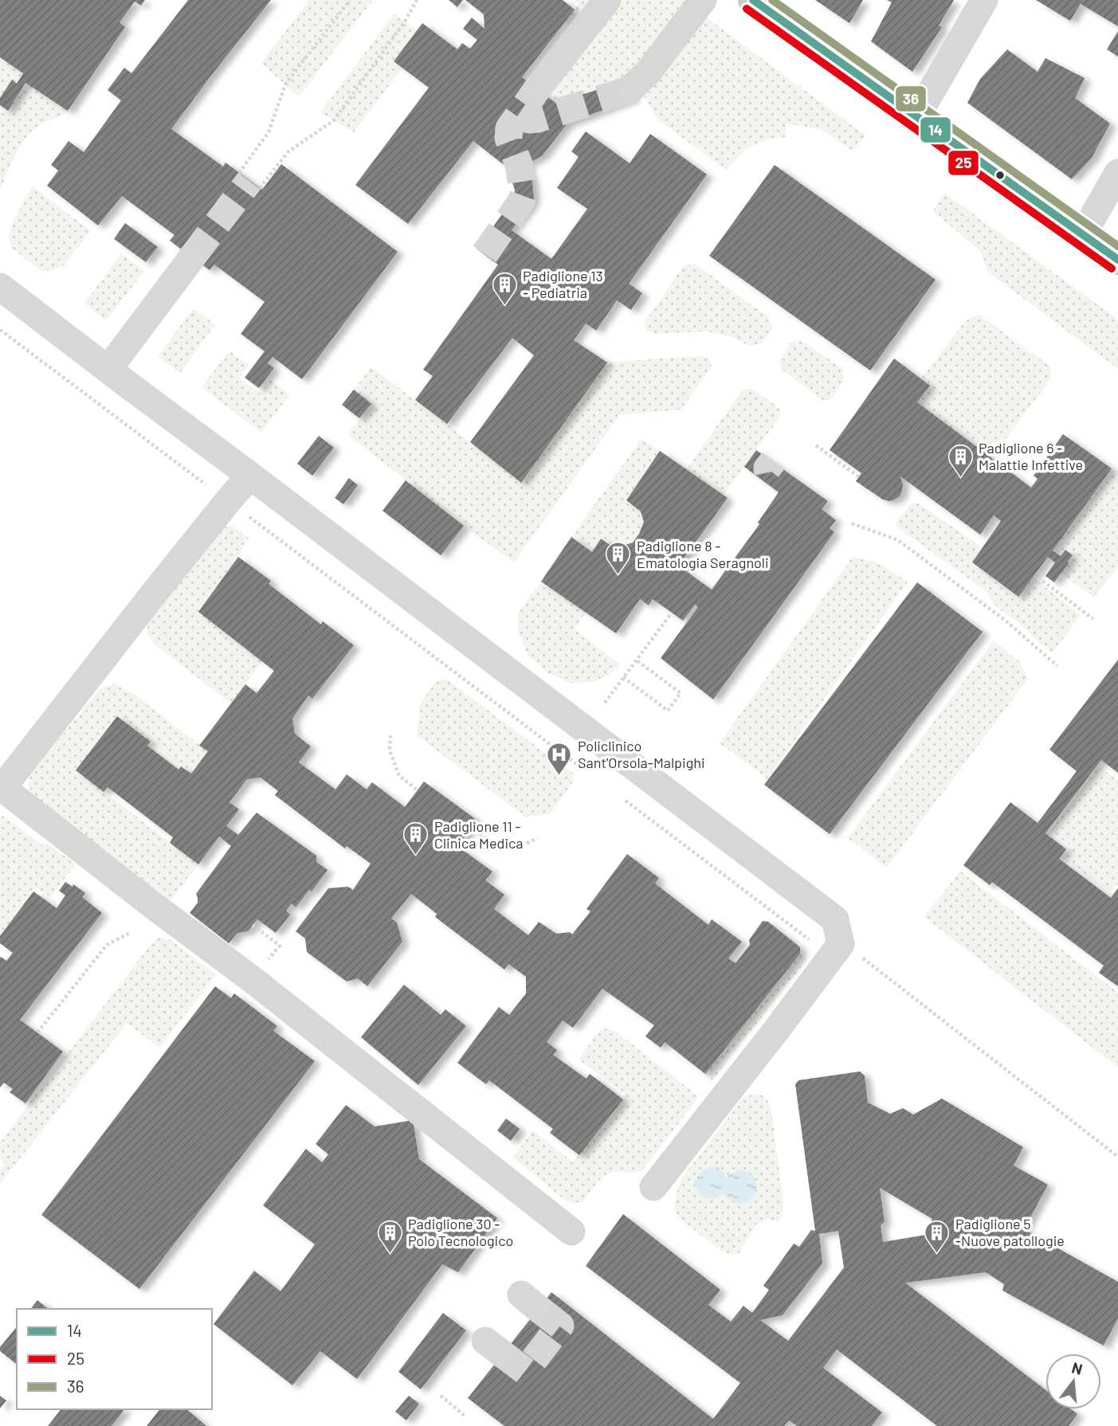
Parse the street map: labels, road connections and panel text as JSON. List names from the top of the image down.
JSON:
{
  "places": {
    "building": [
      "Padiglione 13 - Pediatria",
      "Padiglione 6 - Malattie Infettive",
      "Padiglione 8 - Ematologia Seragnoli",
      "Padiglione 11 - Clinica Medica",
      "Padiglione 30 - Polo Tecnologico",
      "Padiglione 5 -Nuove patollogie"
    ],
    "hospital": ["Policlinico Sant'Orsola-Malpighi"]
  },
  "lines": ["transit line 14", "transit line 36", "transit line 25"],
  "legend": ["14", "25", "36"],
  "north": "top"
}
